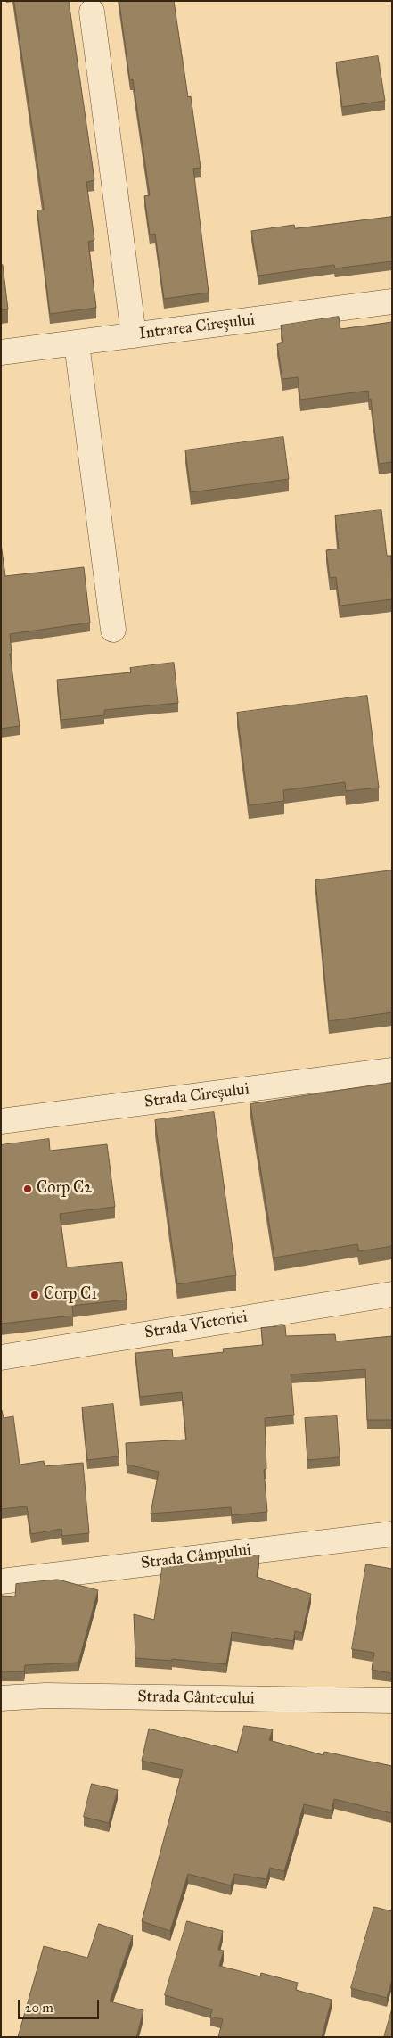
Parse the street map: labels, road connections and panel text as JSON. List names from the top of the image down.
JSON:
{
  "streets": {
    "street": [
      "Intrarea Cireșului",
      "Strada Cireșului",
      "Strada Victoriei",
      "Strada Câmpului",
      "Strada Cântecului"
    ]
  },
  "places": ["Corp C2", "Corp C1"],
  "scale_bar": "20 m"
}
